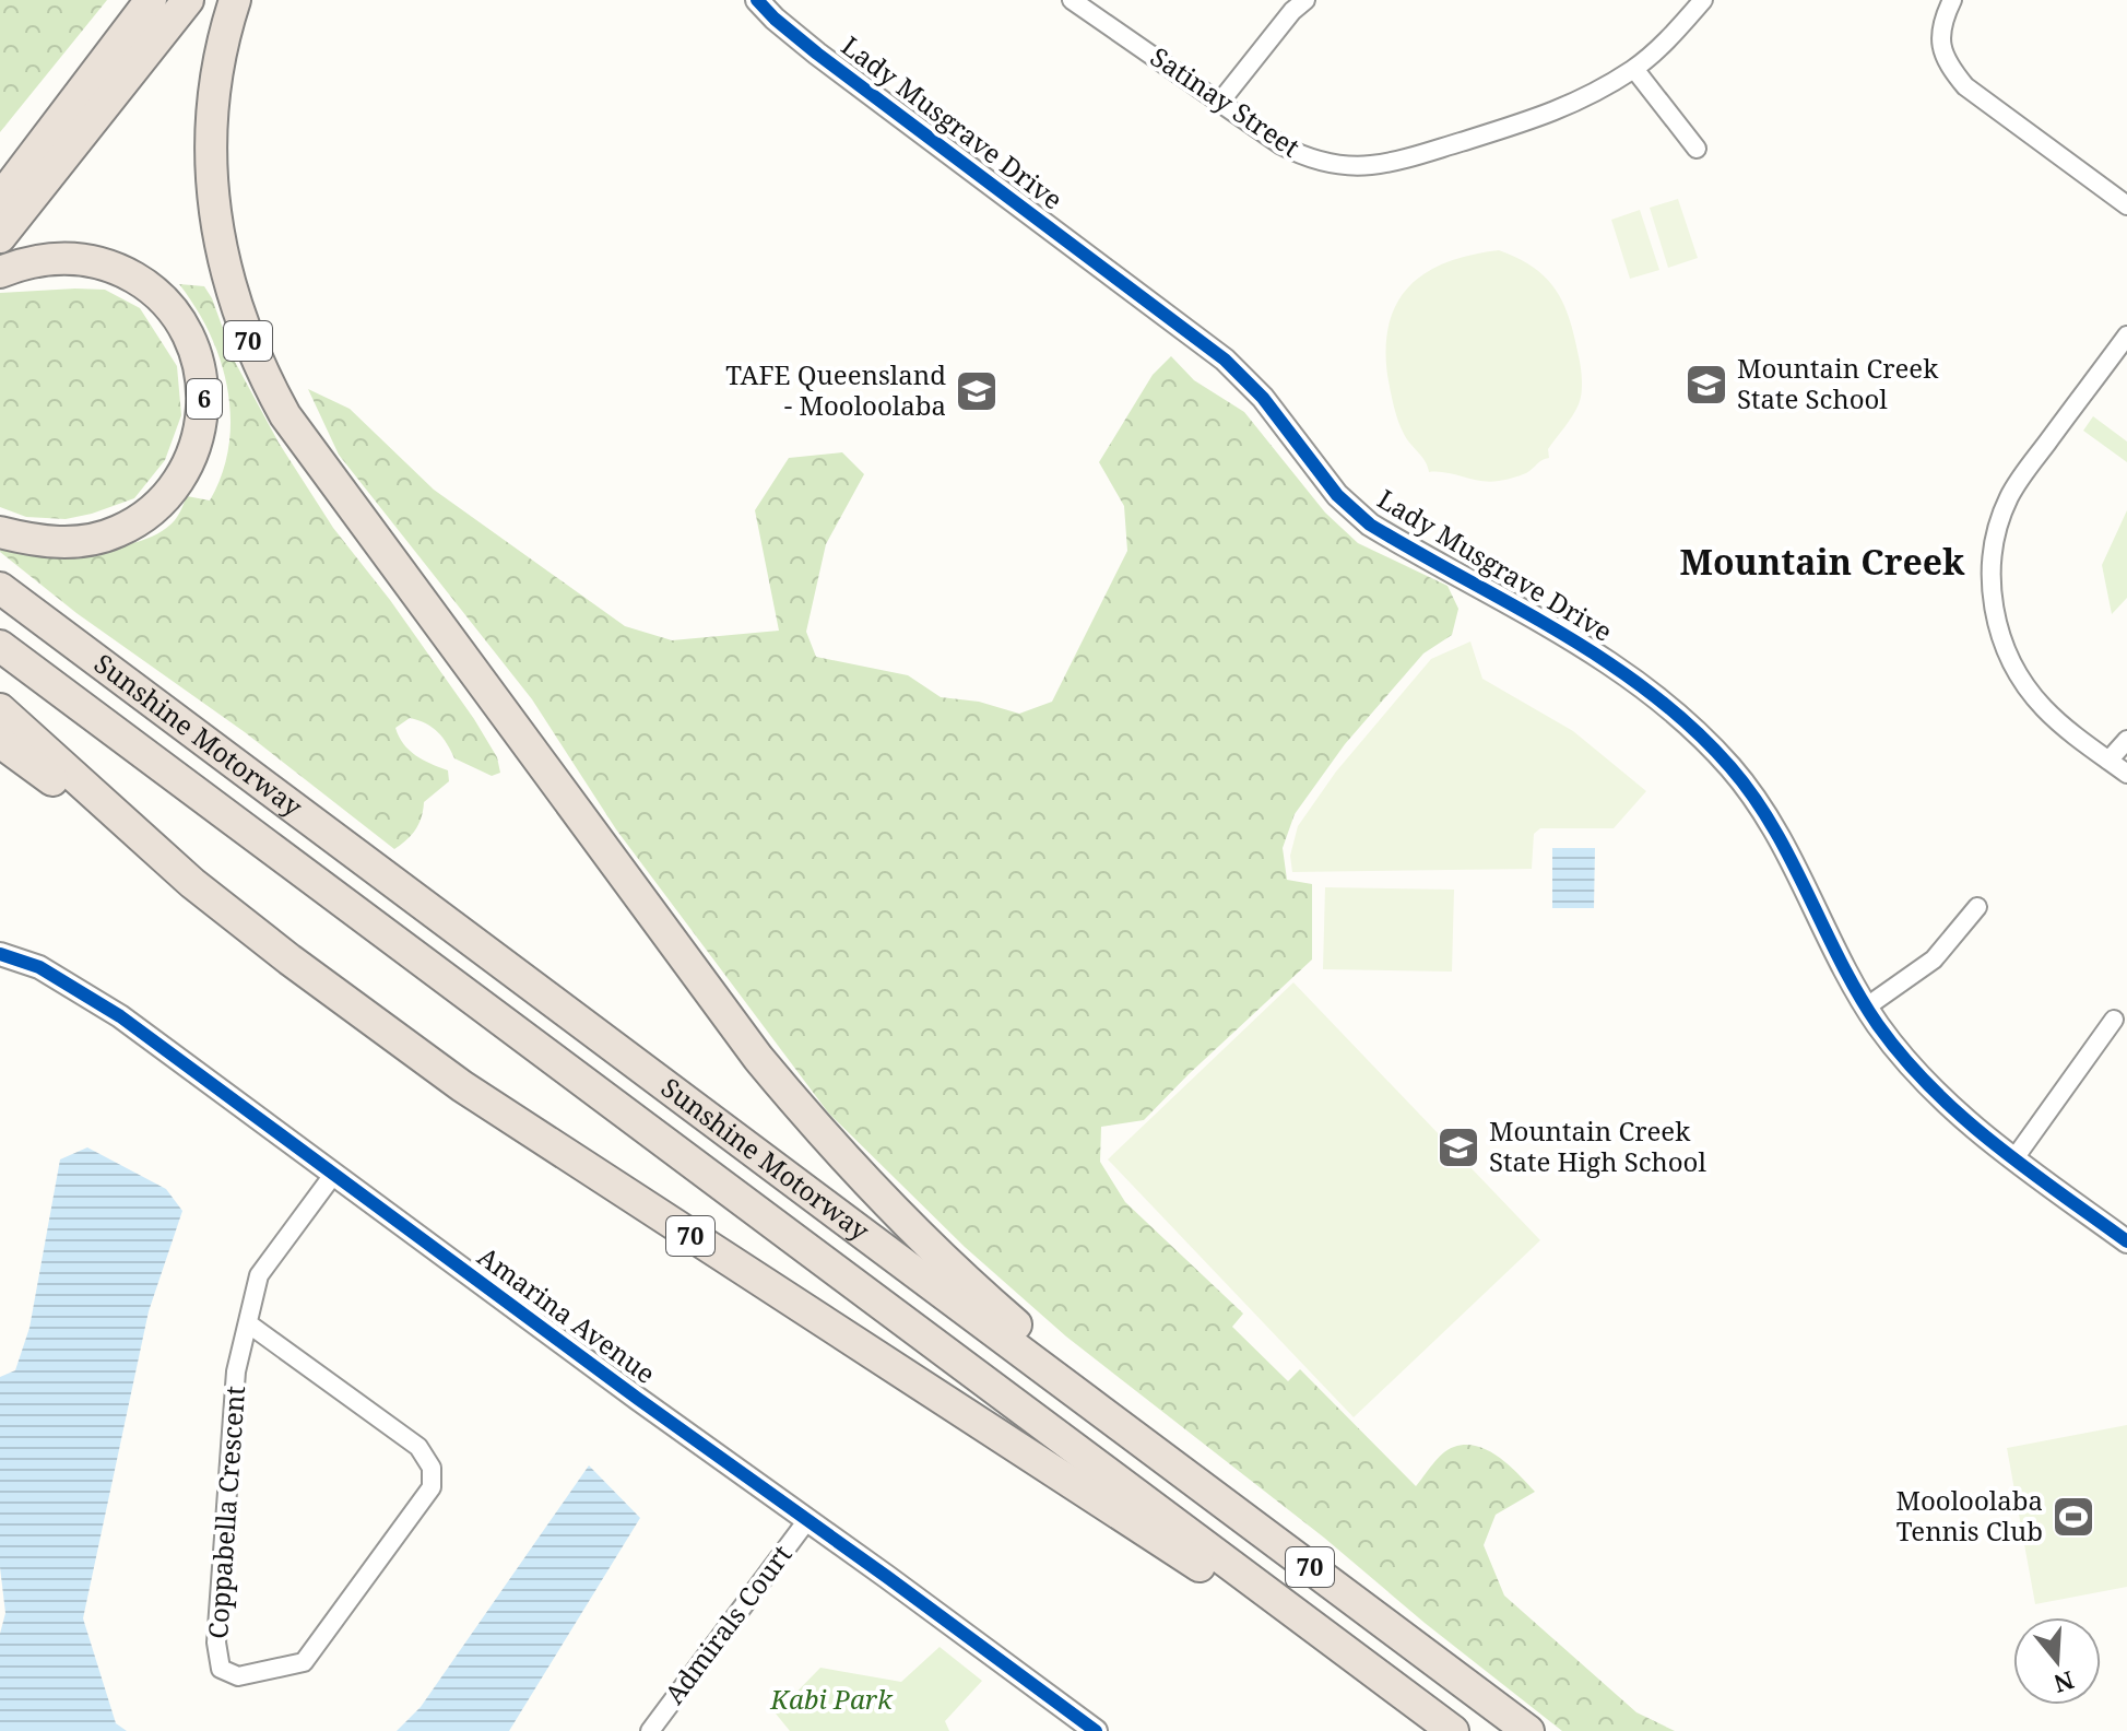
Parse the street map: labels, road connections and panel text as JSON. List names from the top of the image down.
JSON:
{
  "streets": {
    "highway": ["70", "6", "Sunshine Motorway"],
    "street": [
      "Satinay Street",
      "Lady Musgrave Drive",
      "Amarina Avenue",
      "Coppabella Crescent",
      "Admirals Court"
    ]
  },
  "crossings": [
    ["70", "Sunshine Motorway"],
    ["Amarina Avenue", "Coppabella Crescent"],
    ["Amarina Avenue", "Admirals Court"]
  ],
  "districts": ["Mountain Creek"],
  "parks": ["Kabi Park"],
  "places": {
    "school or university": ["Mountain Creek State School", "TAFE Queensland - Mooloolaba", "Mountain Creek State High School"],
    "sports": ["Mooloolaba Tennis Club"]
  },
  "north": "bottom"
}
